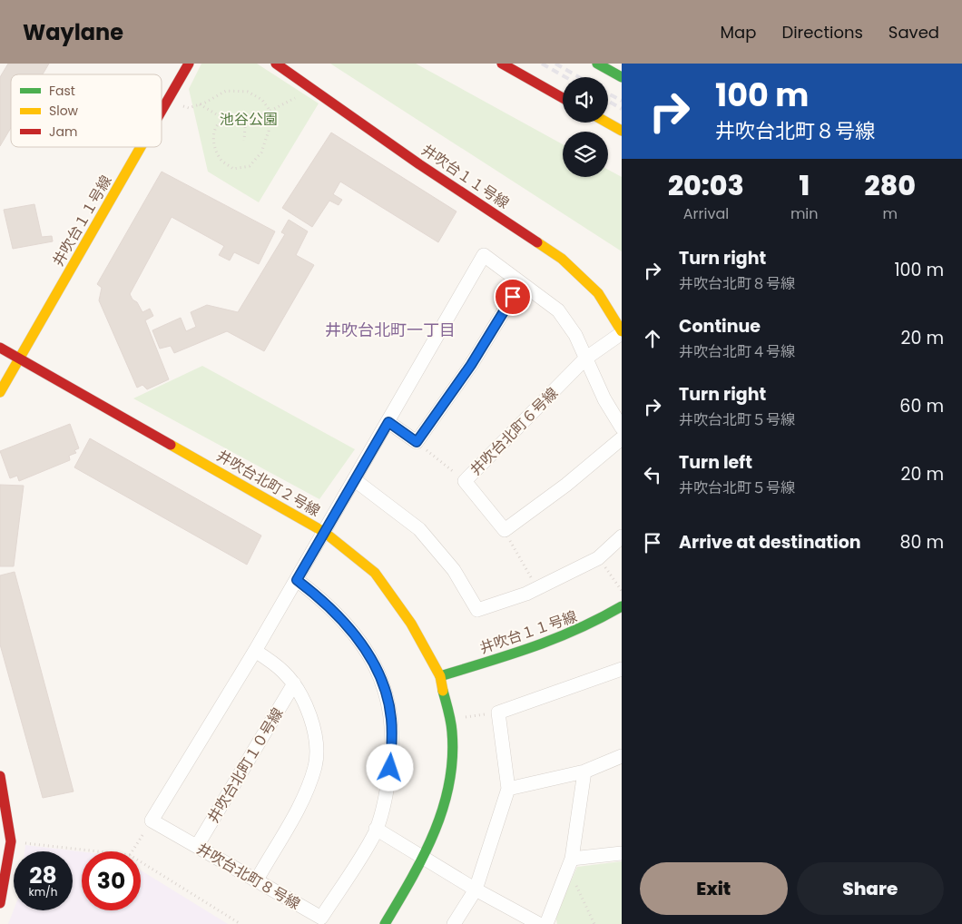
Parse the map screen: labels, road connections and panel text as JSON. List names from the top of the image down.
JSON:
{
  "streets": {
    "street": [
      "井吹台１１号線",
      "井吹台北町６号線",
      "井吹台北町２号線",
      "井吹台北町１０号線",
      "井吹台北町８号線"
    ]
  },
  "crossings": [
    ["井吹台１１号線", "井吹台北町６号線"],
    ["井吹台１１号線", "井吹台北町２号線"],
    ["井吹台北町１０号線", "井吹台北町８号線"]
  ],
  "districts": ["井吹台北町一丁目"],
  "parks": ["池谷公園"],
  "legend": ["Fast", "Slow", "Jam"],
  "page": {
    "header": "Waylane",
    "nav": ["Map", "Directions", "Saved"],
    "turn": ["100 m", "井吹台北町８号線"],
    "eta": [
      "20:03",
      "Arrival",
      "1",
      "min",
      "280",
      "m"
    ],
    "list": [
      {
        "name": "Turn right",
        "note": "井吹台北町８号線",
        "value": "100 m"
      },
      {
        "name": "Continue",
        "note": "井吹台北町４号線",
        "value": "20 m"
      },
      {
        "name": "Turn right",
        "note": "井吹台北町５号線",
        "value": "60 m"
      },
      {
        "name": "Turn left",
        "note": "井吹台北町５号線",
        "value": "20 m"
      },
      {
        "name": "Arrive at destination",
        "value": "80 m"
      }
    ],
    "speed": "28 km/h",
    "limit": "30",
    "buttons": ["Exit", "Share"]
  }
}
